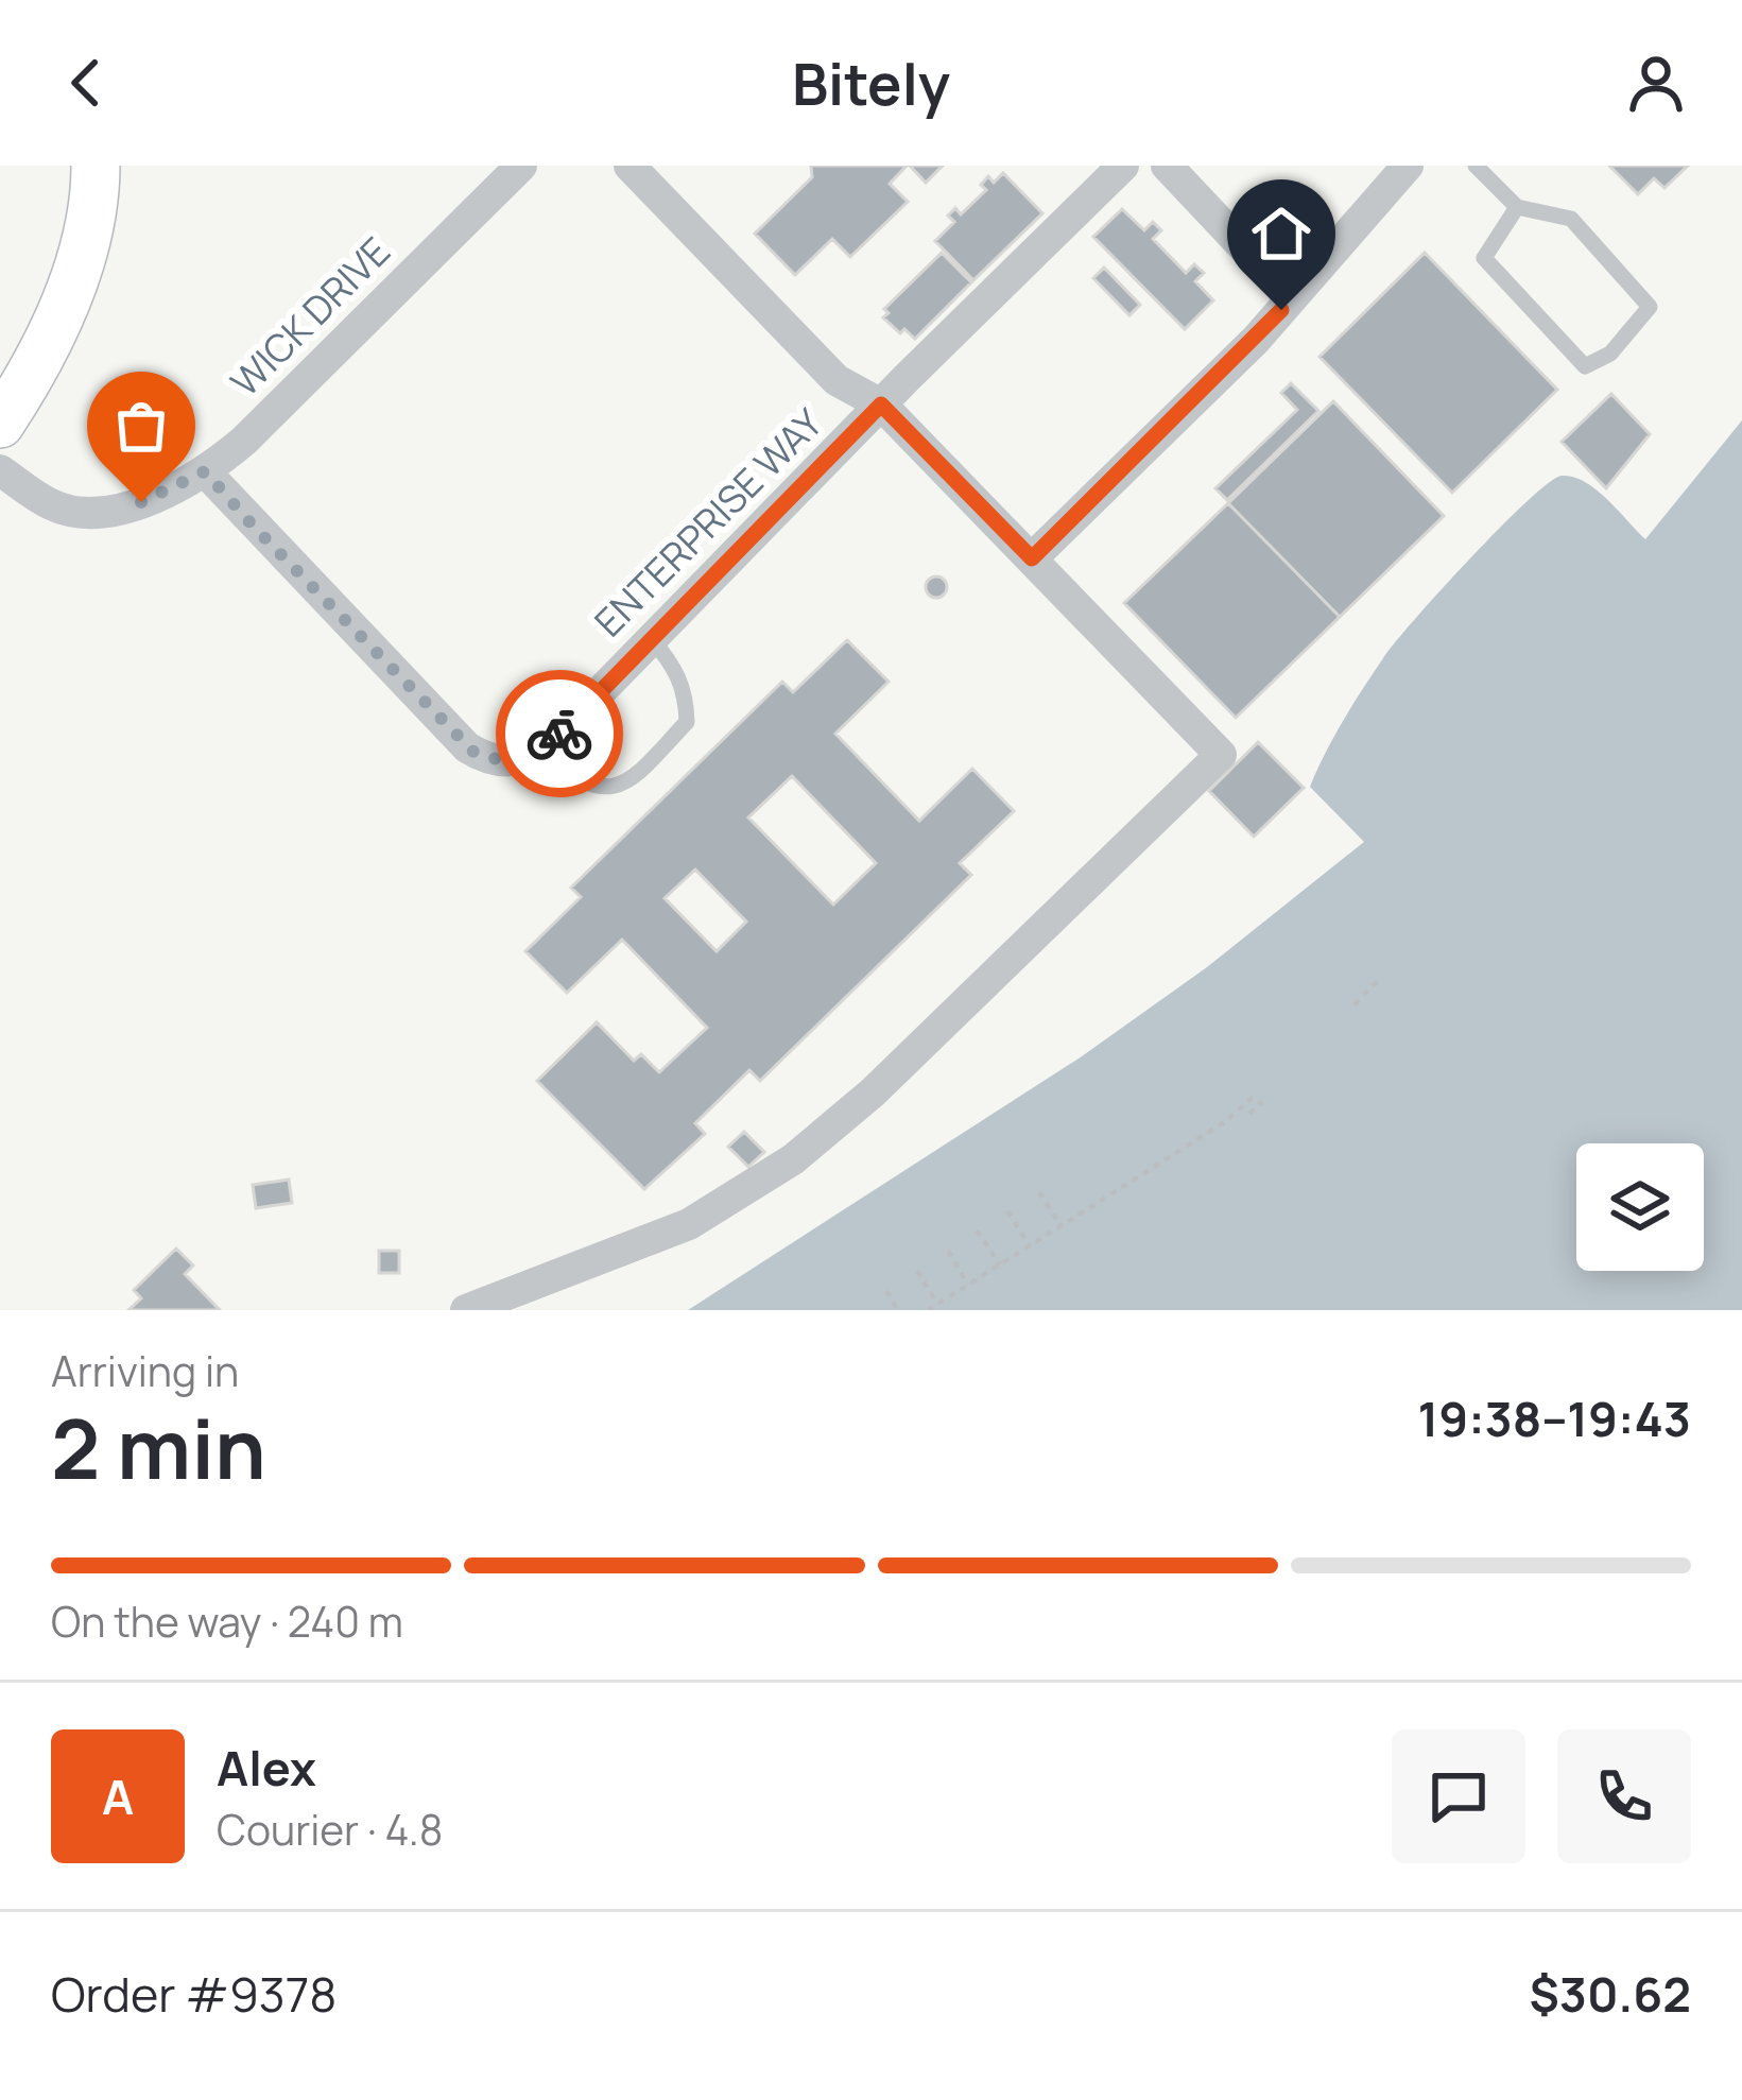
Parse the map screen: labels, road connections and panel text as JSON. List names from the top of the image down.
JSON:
{
  "streets": {
    "street": ["WICK DRIVE", "ENTERPRISE WAY"]
  },
  "page": {
    "header": "Bitely",
    "heading": ["2 min", "Arriving in", "19:38–19:43"],
    "panel": [
      "Alex",
      "Courier · 4.8",
      "Order #9378",
      "$30.62"
    ],
    "bar": "On the way · 240 m",
    "round": "A"
  }
}
